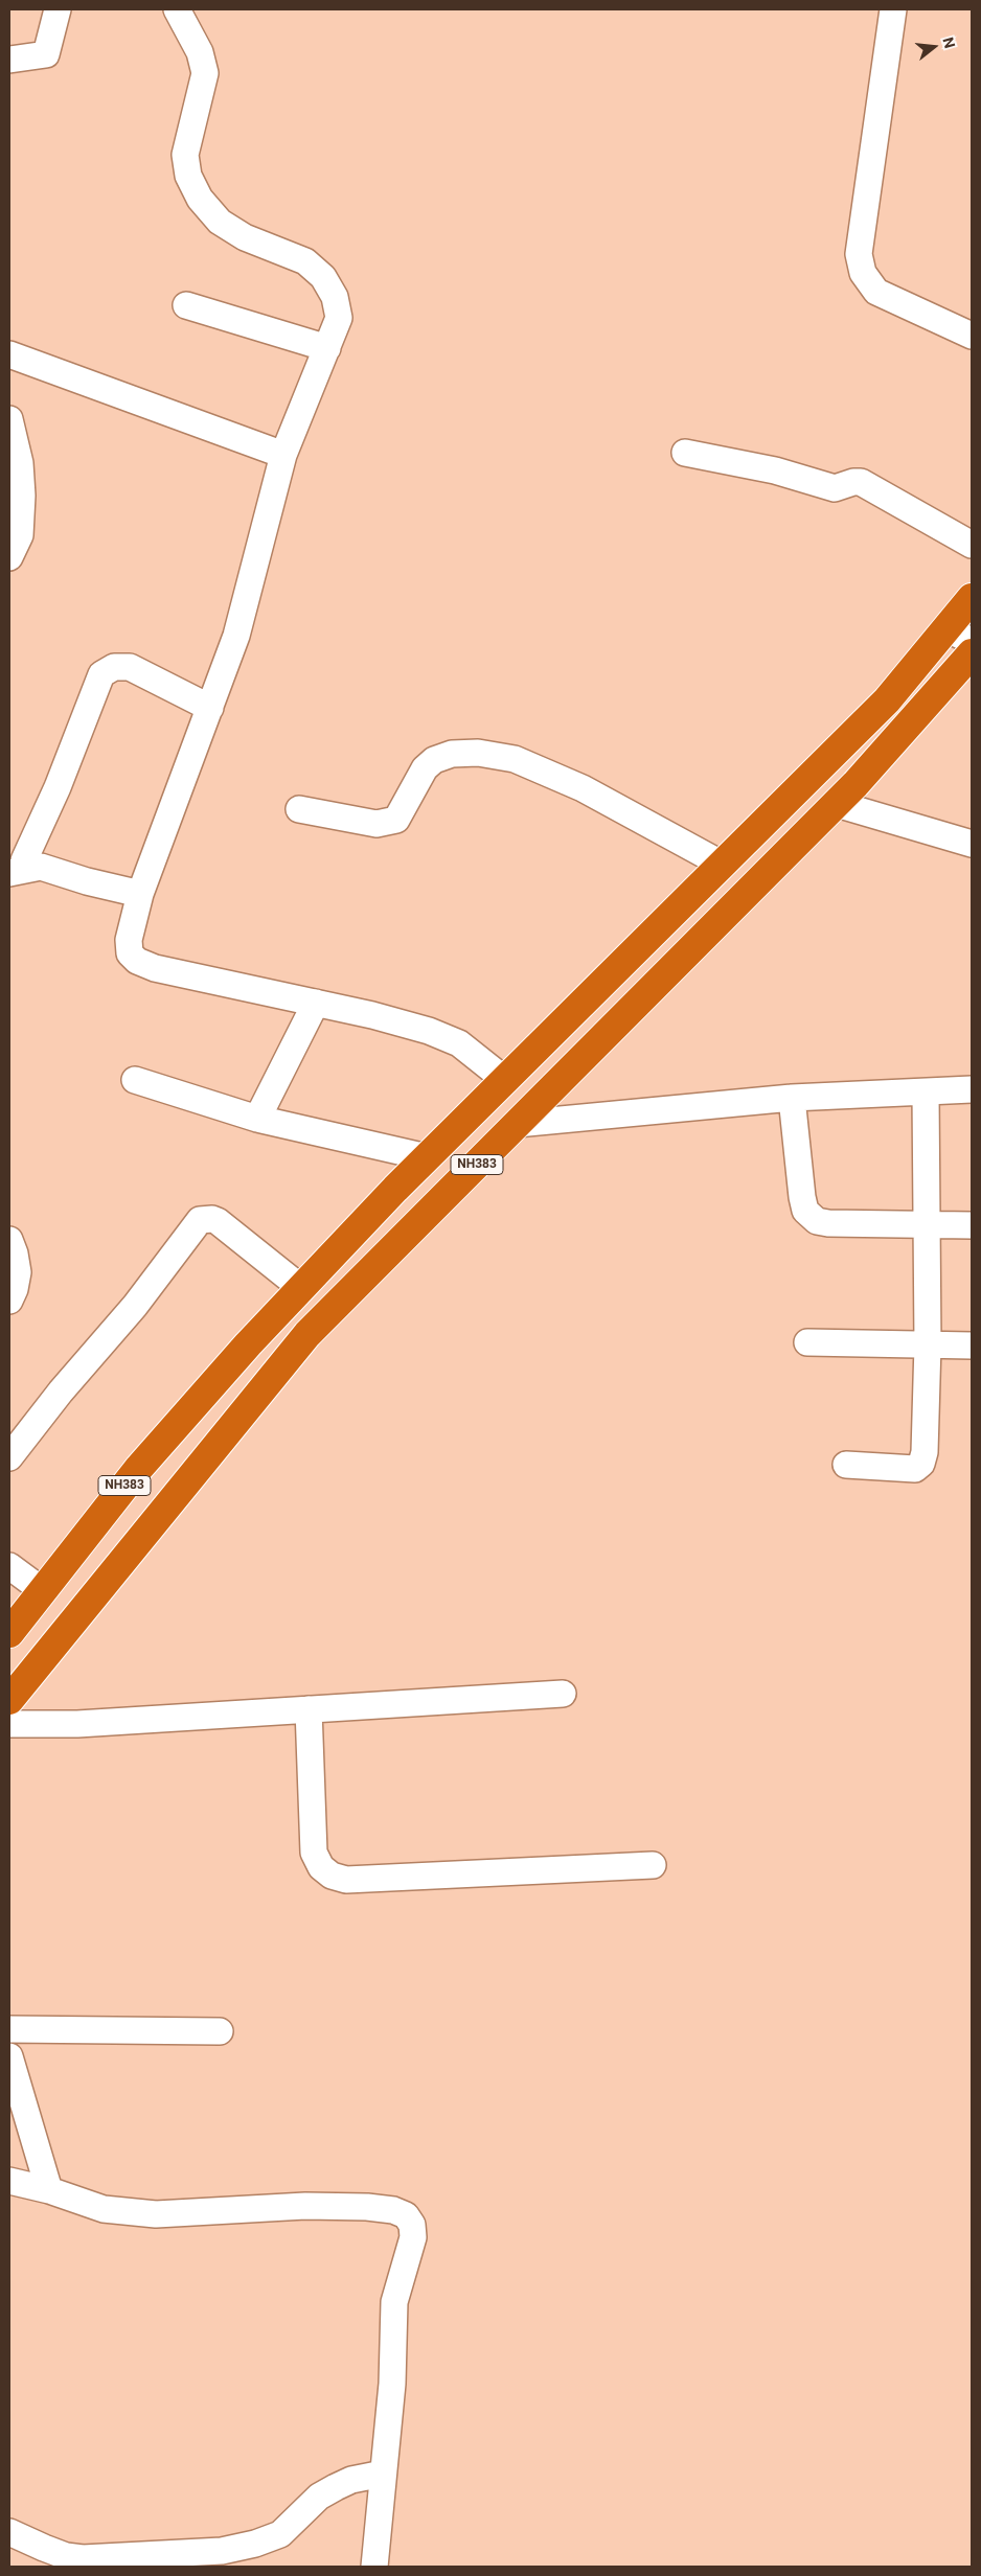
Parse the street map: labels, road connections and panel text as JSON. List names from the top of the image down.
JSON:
{
  "streets": {
    "highway": ["NH383"]
  },
  "north": "right"
}
